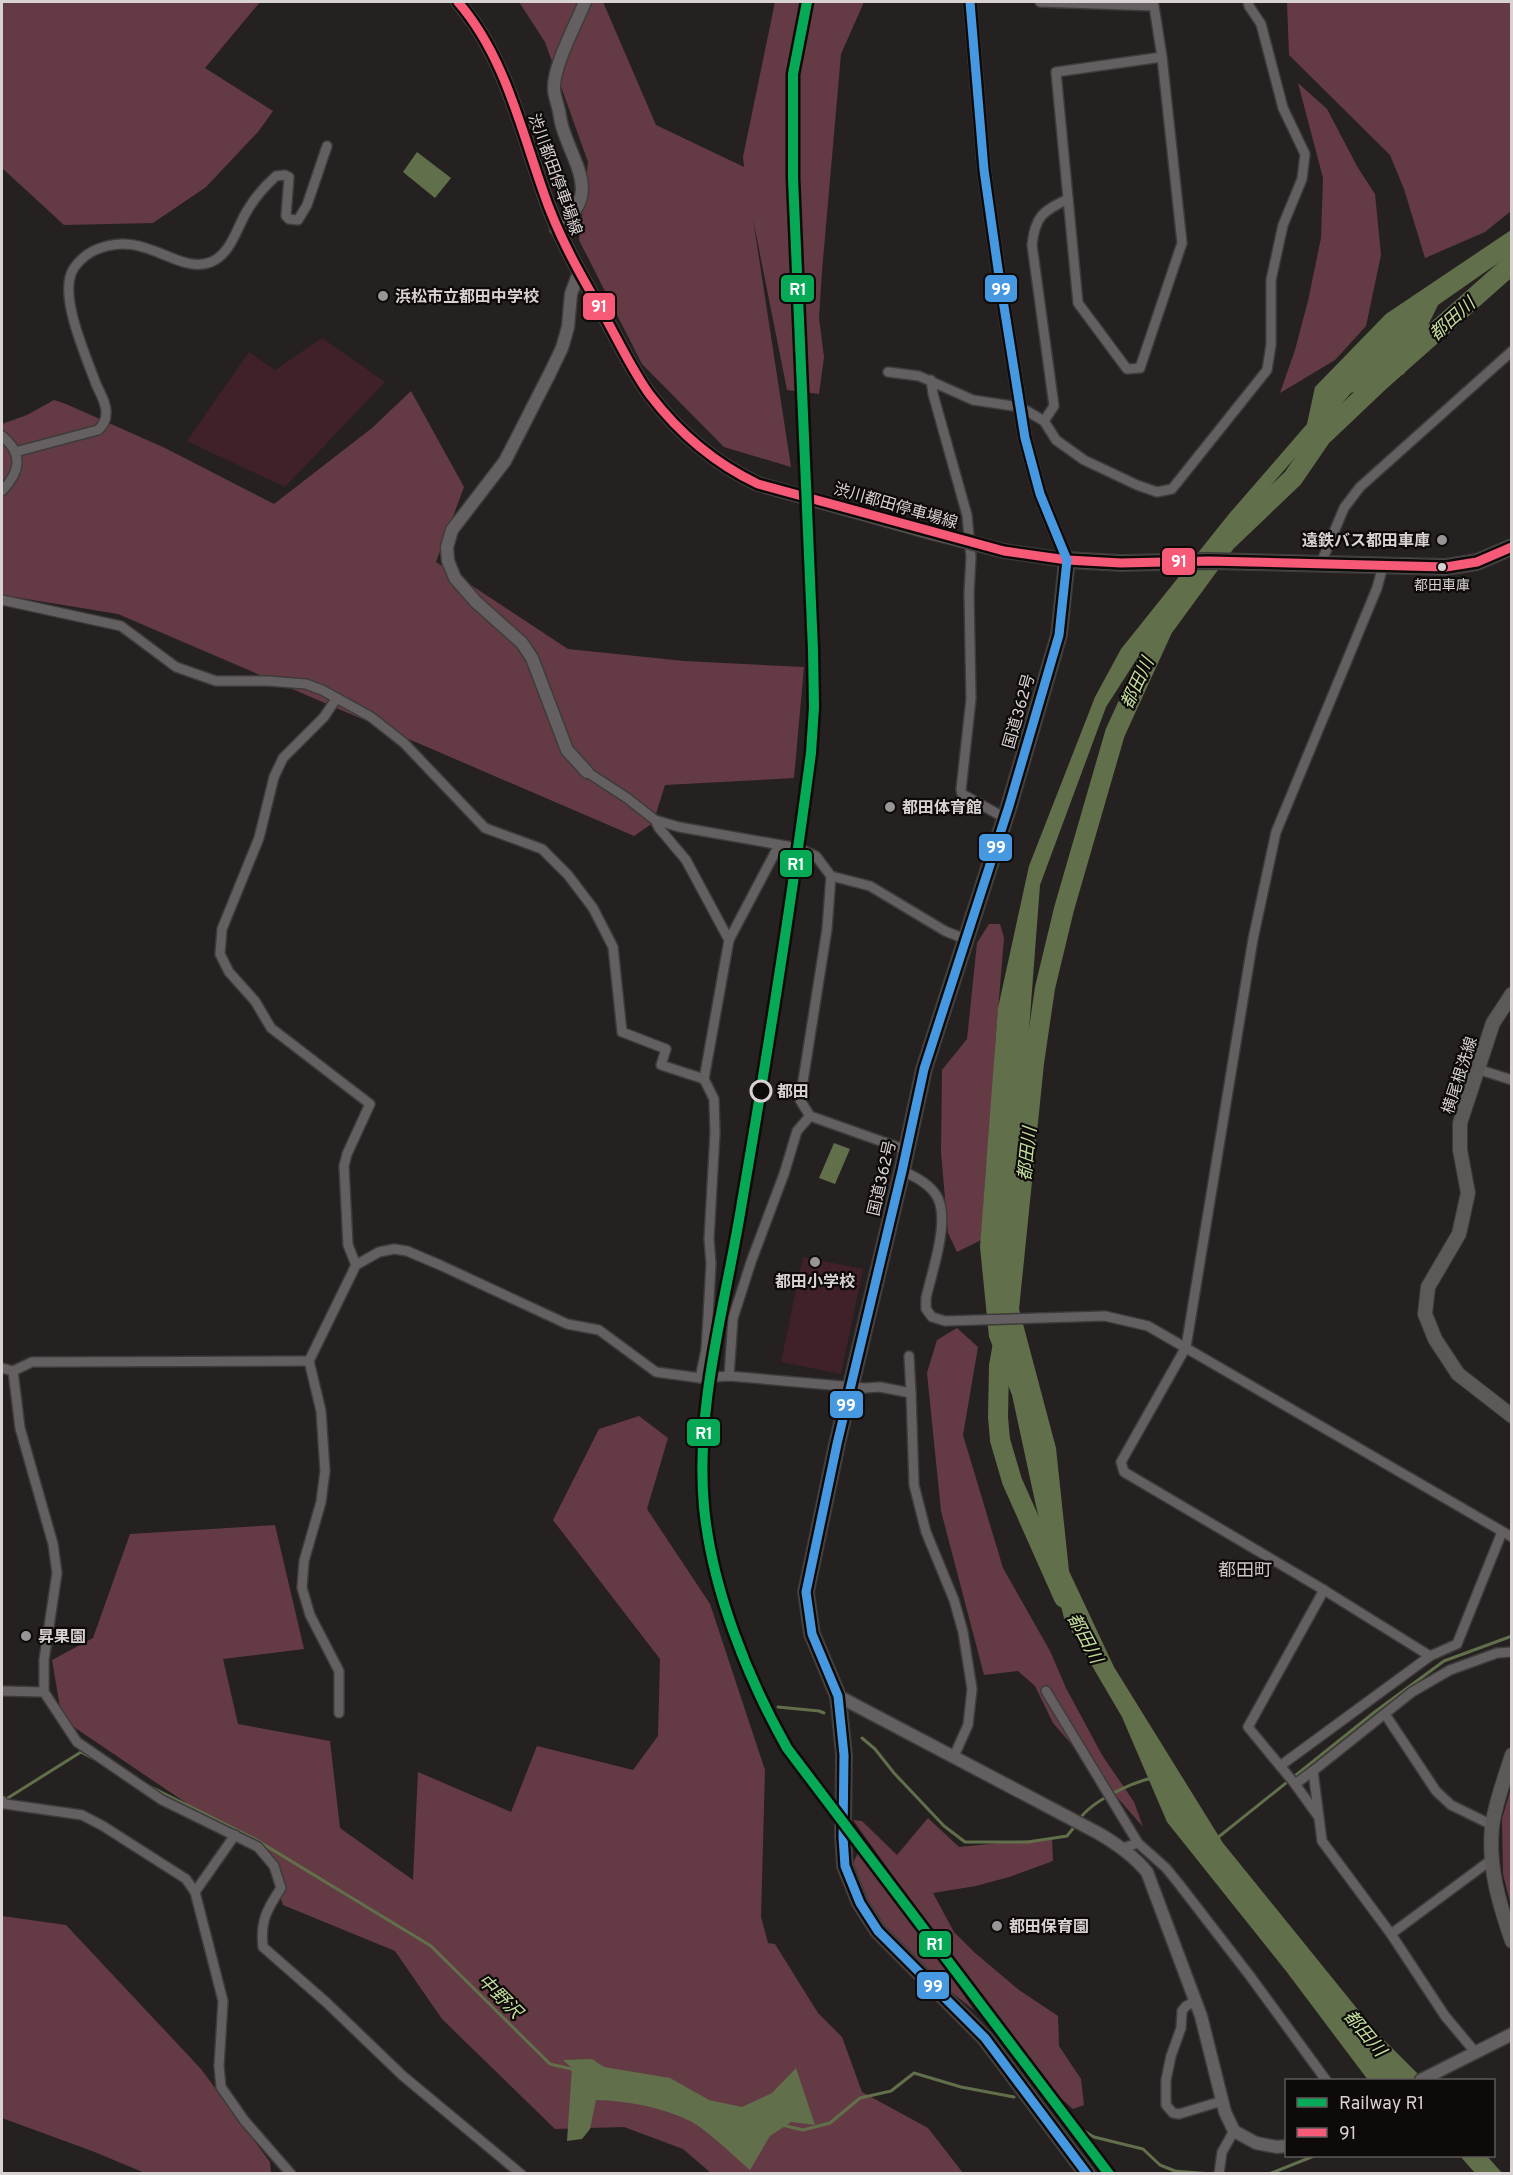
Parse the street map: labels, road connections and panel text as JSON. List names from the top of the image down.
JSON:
{
  "streets": {
    "highway": ["国道362号"],
    "main road": ["渋川都田停車場線", "横尾根洗線"]
  },
  "crossings": [
    ["渋川都田停車場線", "国道362号"]
  ],
  "districts": ["都田町"],
  "water": ["都田川", "中野沢"],
  "places": [
    "浜松市立都田中学校",
    "遠鉄バス都田車庫",
    "都田車庫",
    "都田体育館",
    "都田",
    "都田小学校",
    "昇果園",
    "都田保育園"
  ],
  "lines": ["rail line R1", "transit line 91", "transit line 99"],
  "legend": ["Railway R1", "91"]
}
